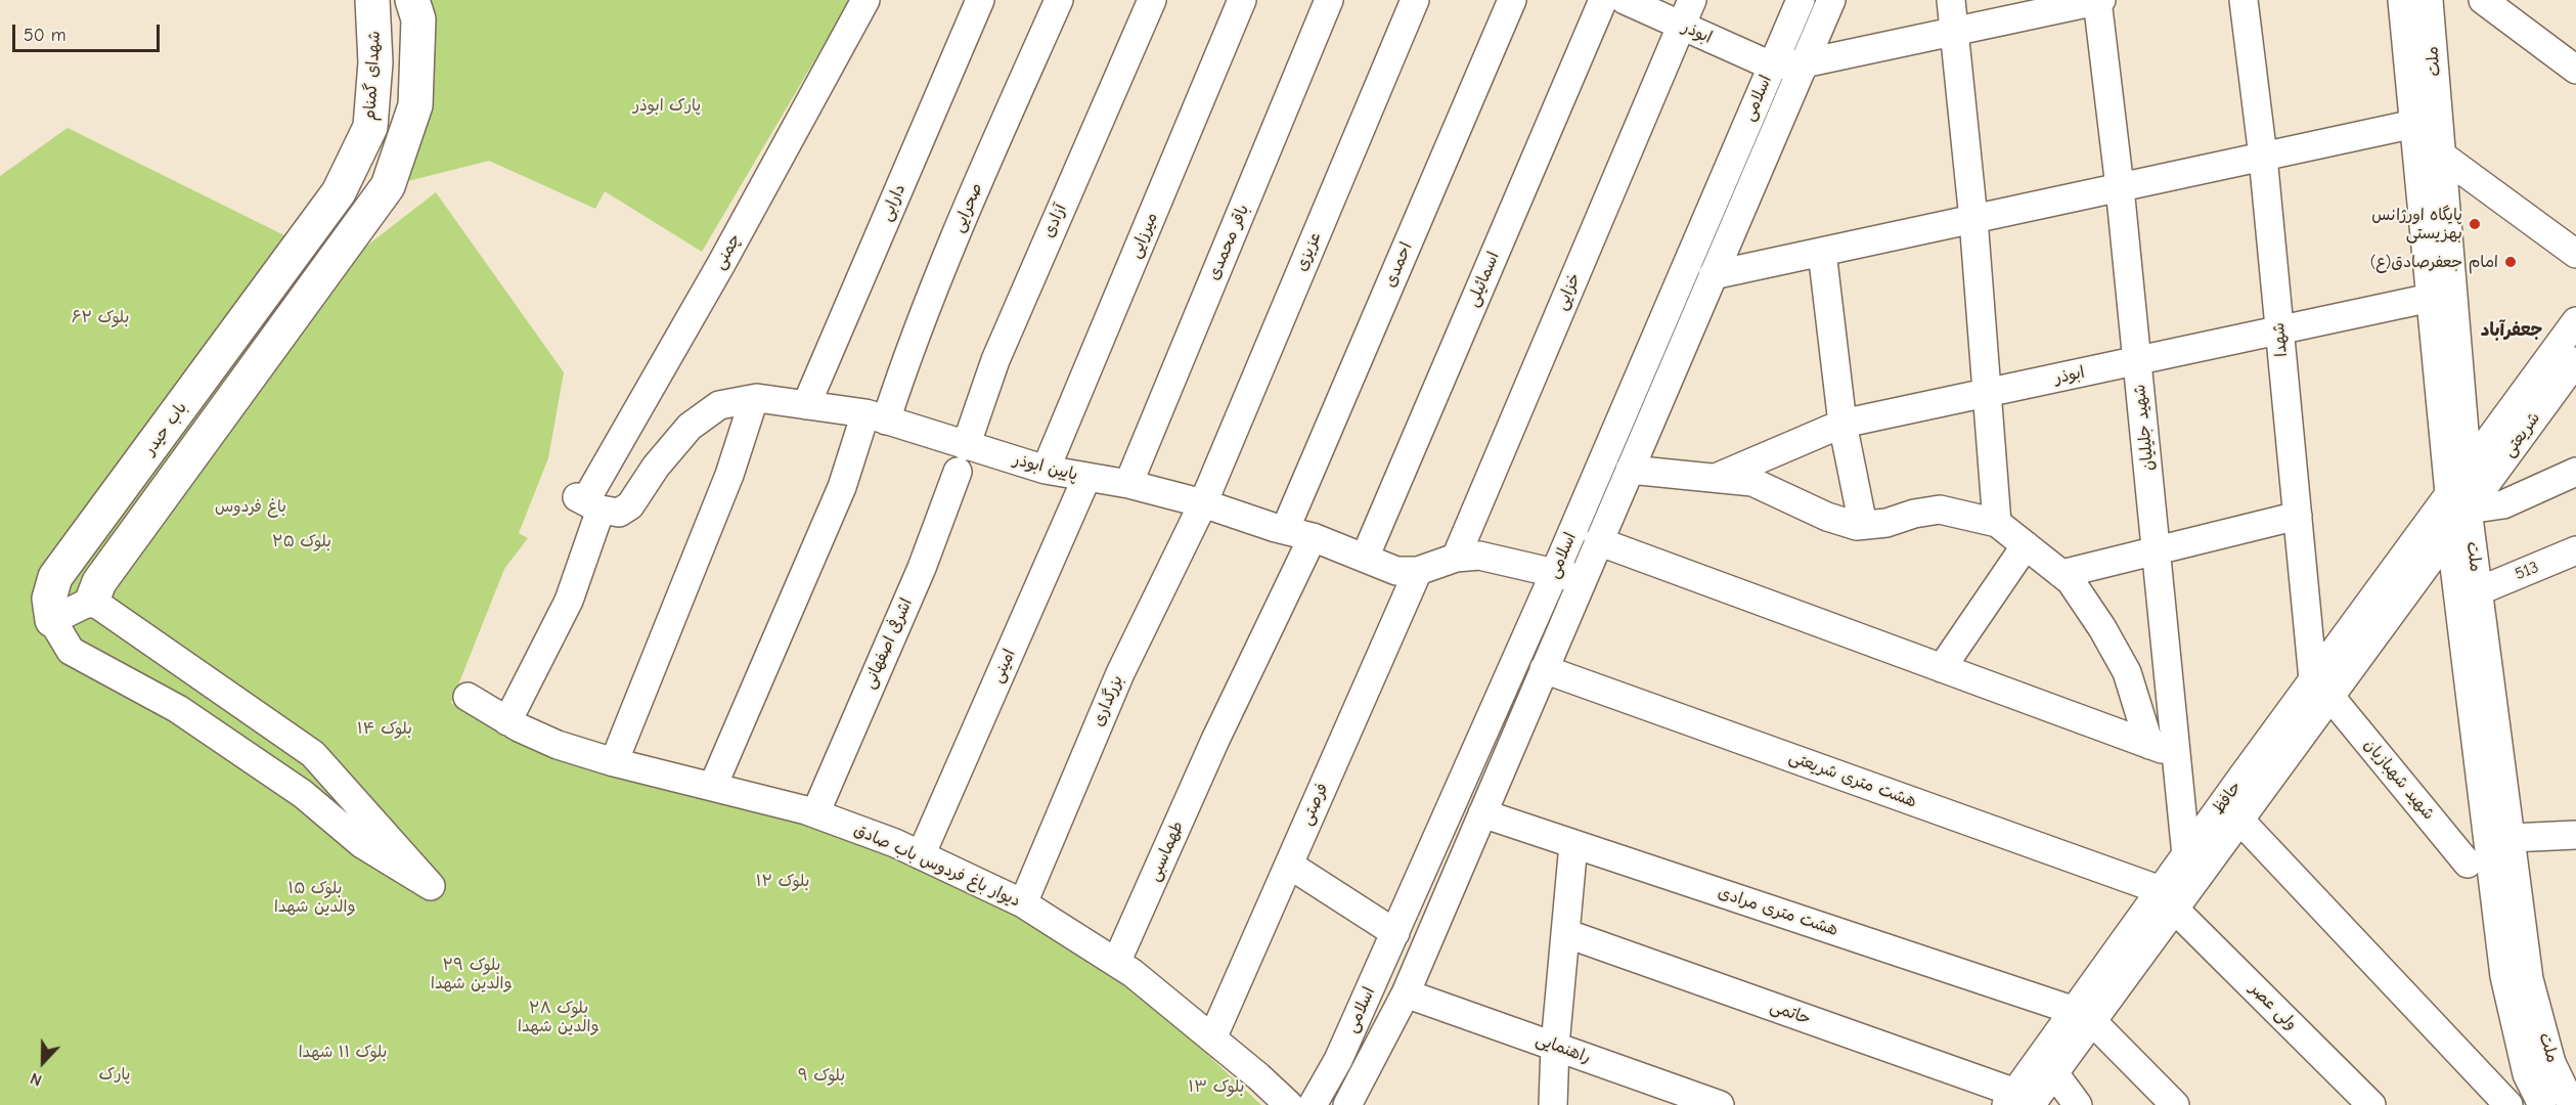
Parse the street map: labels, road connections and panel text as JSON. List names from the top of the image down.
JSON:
{
  "streets": {
    "main road": ["شهدای گمنام", "باب حیدر"],
    "street": [
      "ابوذر",
      "ملت",
      "اسلامی",
      "دارابی",
      "صحرایی",
      "آزادی",
      "میرزایی",
      "باقر محمدی",
      "چمنی",
      "عزیزی",
      "احمدی",
      "اسمائیلی",
      "خزایی",
      "شهدا",
      "شهید جلیلیان",
      "شریعتی",
      "پایین ابوذر",
      "513",
      "اشرفی اصفهانی",
      "امینی",
      "بزرگداری",
      "هشت متری شریعتی",
      "شهید شهبازیان",
      "حافظ",
      "فرصتی",
      "طهماسبی",
      "دیوار باغ فردوس باب صادق",
      "هشت متری مرادی",
      "ولی عصر",
      "حاتمی",
      "راهنمایی"
    ]
  },
  "crossings": [
    ["ابوذر", "ملت"],
    ["ابوذر", "اسلامی"],
    ["ابوذر", "خزایی"],
    ["ابوذر", "شهدا"],
    ["ابوذر", "شهید جلیلیان"],
    ["ملت", "شریعتی"],
    ["ملت", "513"],
    ["ملت", "حافظ"],
    ["شهدای گمنام", "باب حیدر"],
    ["اسلامی", "پایین ابوذر"],
    ["اسلامی", "هشت متری شریعتی"],
    ["اسلامی", "هشت متری مرادی"],
    ["اسلامی", "راهنمایی"],
    ["دارابی", "پایین ابوذر"],
    ["صحرایی", "پایین ابوذر"],
    ["صحرایی", "دیوار باغ فردوس باب صادق"],
    ["آزادی", "پایین ابوذر"],
    ["آزادی", "اشرفی اصفهانی"],
    ["میرزایی", "پایین ابوذر"],
    ["باقر محمدی", "پایین ابوذر"],
    ["چمنی", "پایین ابوذر"],
    ["چمنی", "دیوار باغ فردوس باب صادق"],
    ["عزیزی", "پایین ابوذر"],
    ["عزیزی", "بزرگداری"],
    ["احمدی", "پایین ابوذر"],
    ["اسمائیلی", "پایین ابوذر"],
    ["خزایی", "پایین ابوذر"],
    ["شهدا", "شهید شهبازیان"],
    ["شهدا", "حافظ"],
    ["شهید جلیلیان", "حافظ"],
    ["شریعتی", "حافظ"],
    ["پایین ابوذر", "اشرفی اصفهانی"],
    ["پایین ابوذر", "امینی"],
    ["پایین ابوذر", "بزرگداری"],
    ["پایین ابوذر", "فرصتی"],
    ["پایین ابوذر", "طهماسبی"],
    ["اشرفی اصفهانی", "دیوار باغ فردوس باب صادق"],
    ["امینی", "دیوار باغ فردوس باب صادق"],
    ["بزرگداری", "دیوار باغ فردوس باب صادق"],
    ["هشت متری شریعتی", "حافظ"],
    ["هشت متری شریعتی", "ولی عصر"],
    ["شهید شهبازیان", "حافظ"],
    ["حافظ", "هشت متری مرادی"],
    ["حافظ", "ولی عصر"],
    ["حافظ", "حاتمی"],
    ["فرصتی", "دیوار باغ فردوس باب صادق"],
    ["طهماسبی", "دیوار باغ فردوس باب صادق"]
  ],
  "districts": ["جعفرآباد"],
  "parks": [
    "پارک ابوذر",
    "بلوک ۶۲",
    "باغ فردوس",
    "بلوک ۲۵",
    "بلوک ۱۴",
    "بلوک ۱۲",
    "بلوک ۱۵ والدین شهدا",
    "بلوک ۲۹ والدین شهدا",
    "بلوک ۲۸ والدین شهدا",
    "بلوک ۱۱ شهدا",
    "پارک",
    "بلوک ۹",
    "بلوک ۱۳"
  ],
  "places": ["پایگاه اورژانس بهزیستی", "امام جعفرصادق(ع)"],
  "scale_bar": "50 m",
  "north": "bottom"
}
